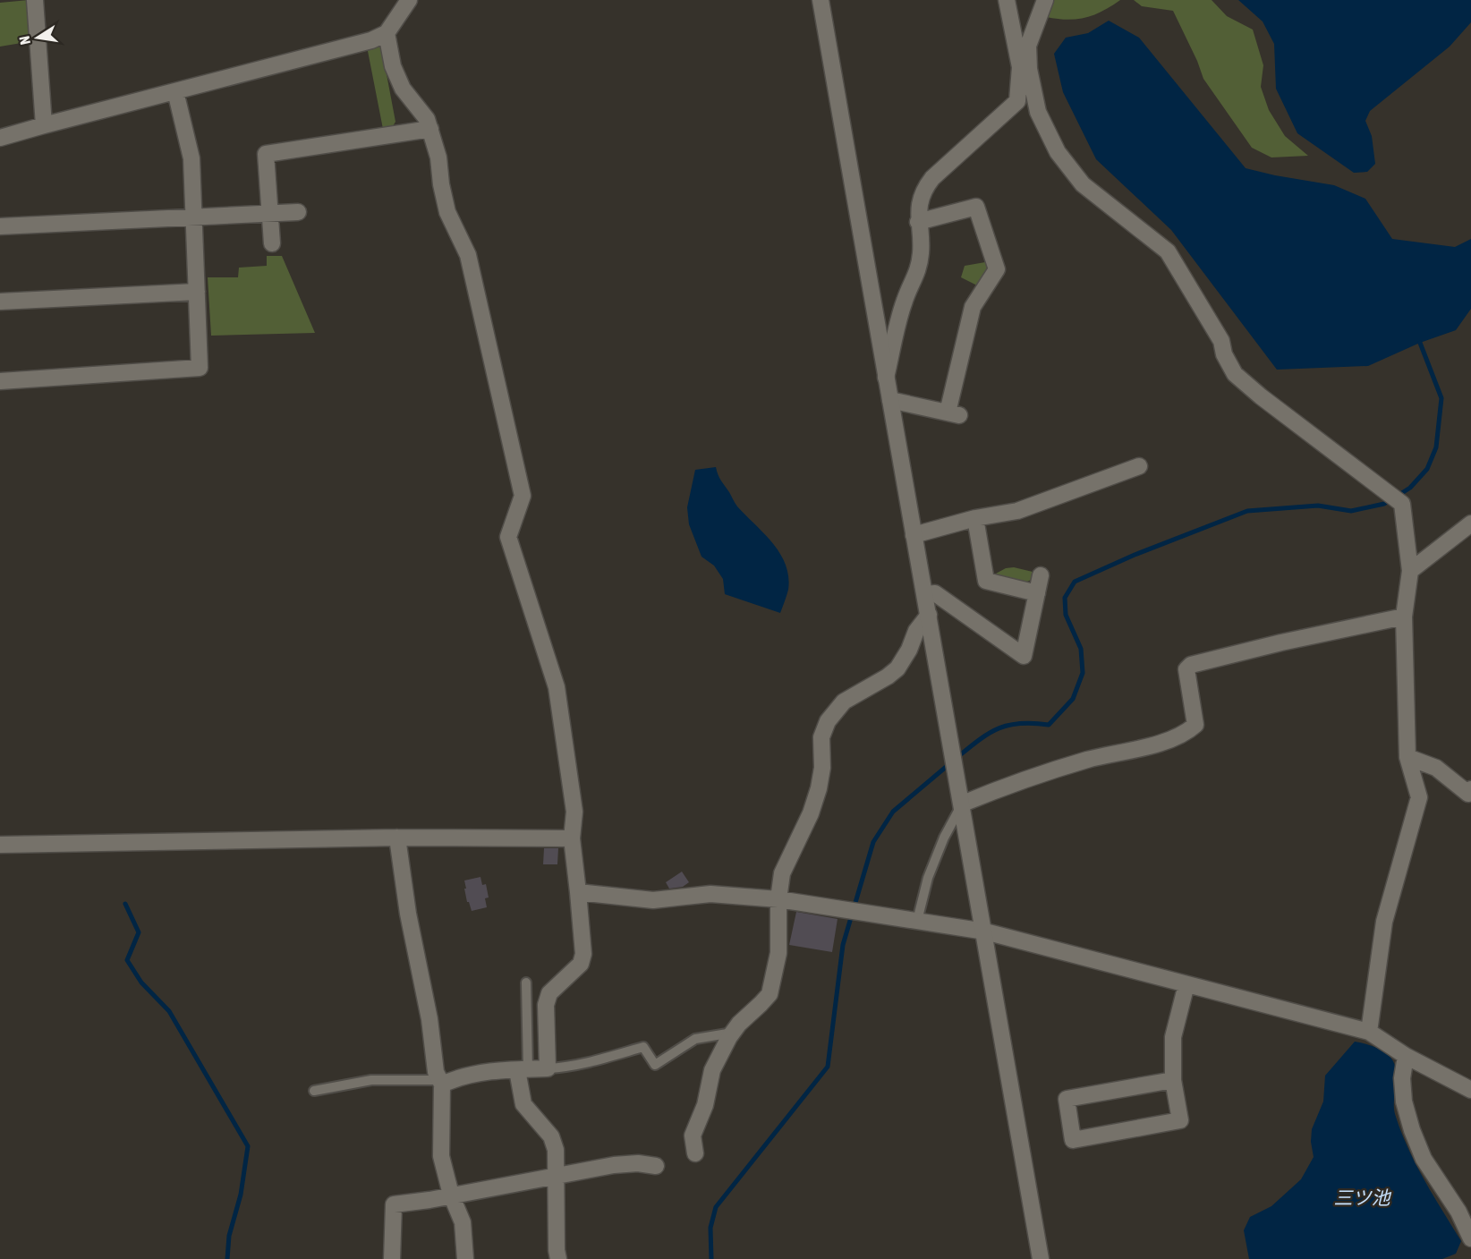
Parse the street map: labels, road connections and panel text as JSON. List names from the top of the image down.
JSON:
{
  "water": ["三ツ池"],
  "north": "left"
}
